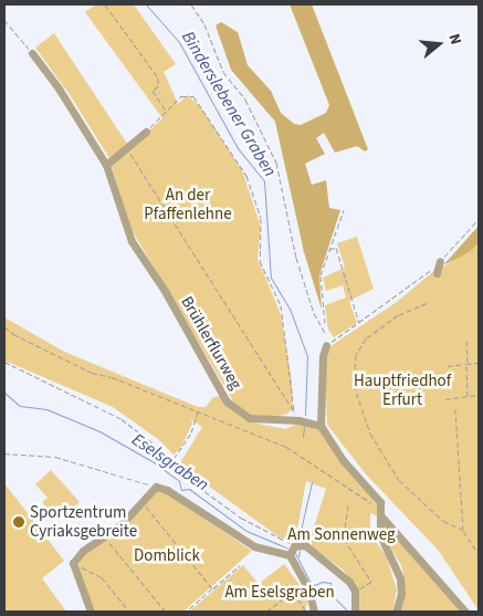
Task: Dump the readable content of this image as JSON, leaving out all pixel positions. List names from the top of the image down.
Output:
{
  "streets": {
    "street": ["Brühlerflurweg"]
  },
  "water": ["Binderslebener Graben", "Eselsgraben"],
  "parks": [
    "An der Pfaffenlehne",
    "Hauptfriedhof Erfurt",
    "Am Sonnenweg",
    "Domblick",
    "Am Eselsgraben"
  ],
  "places": ["Sportzentrum Cyriaksgebreite"],
  "north": "right"
}
